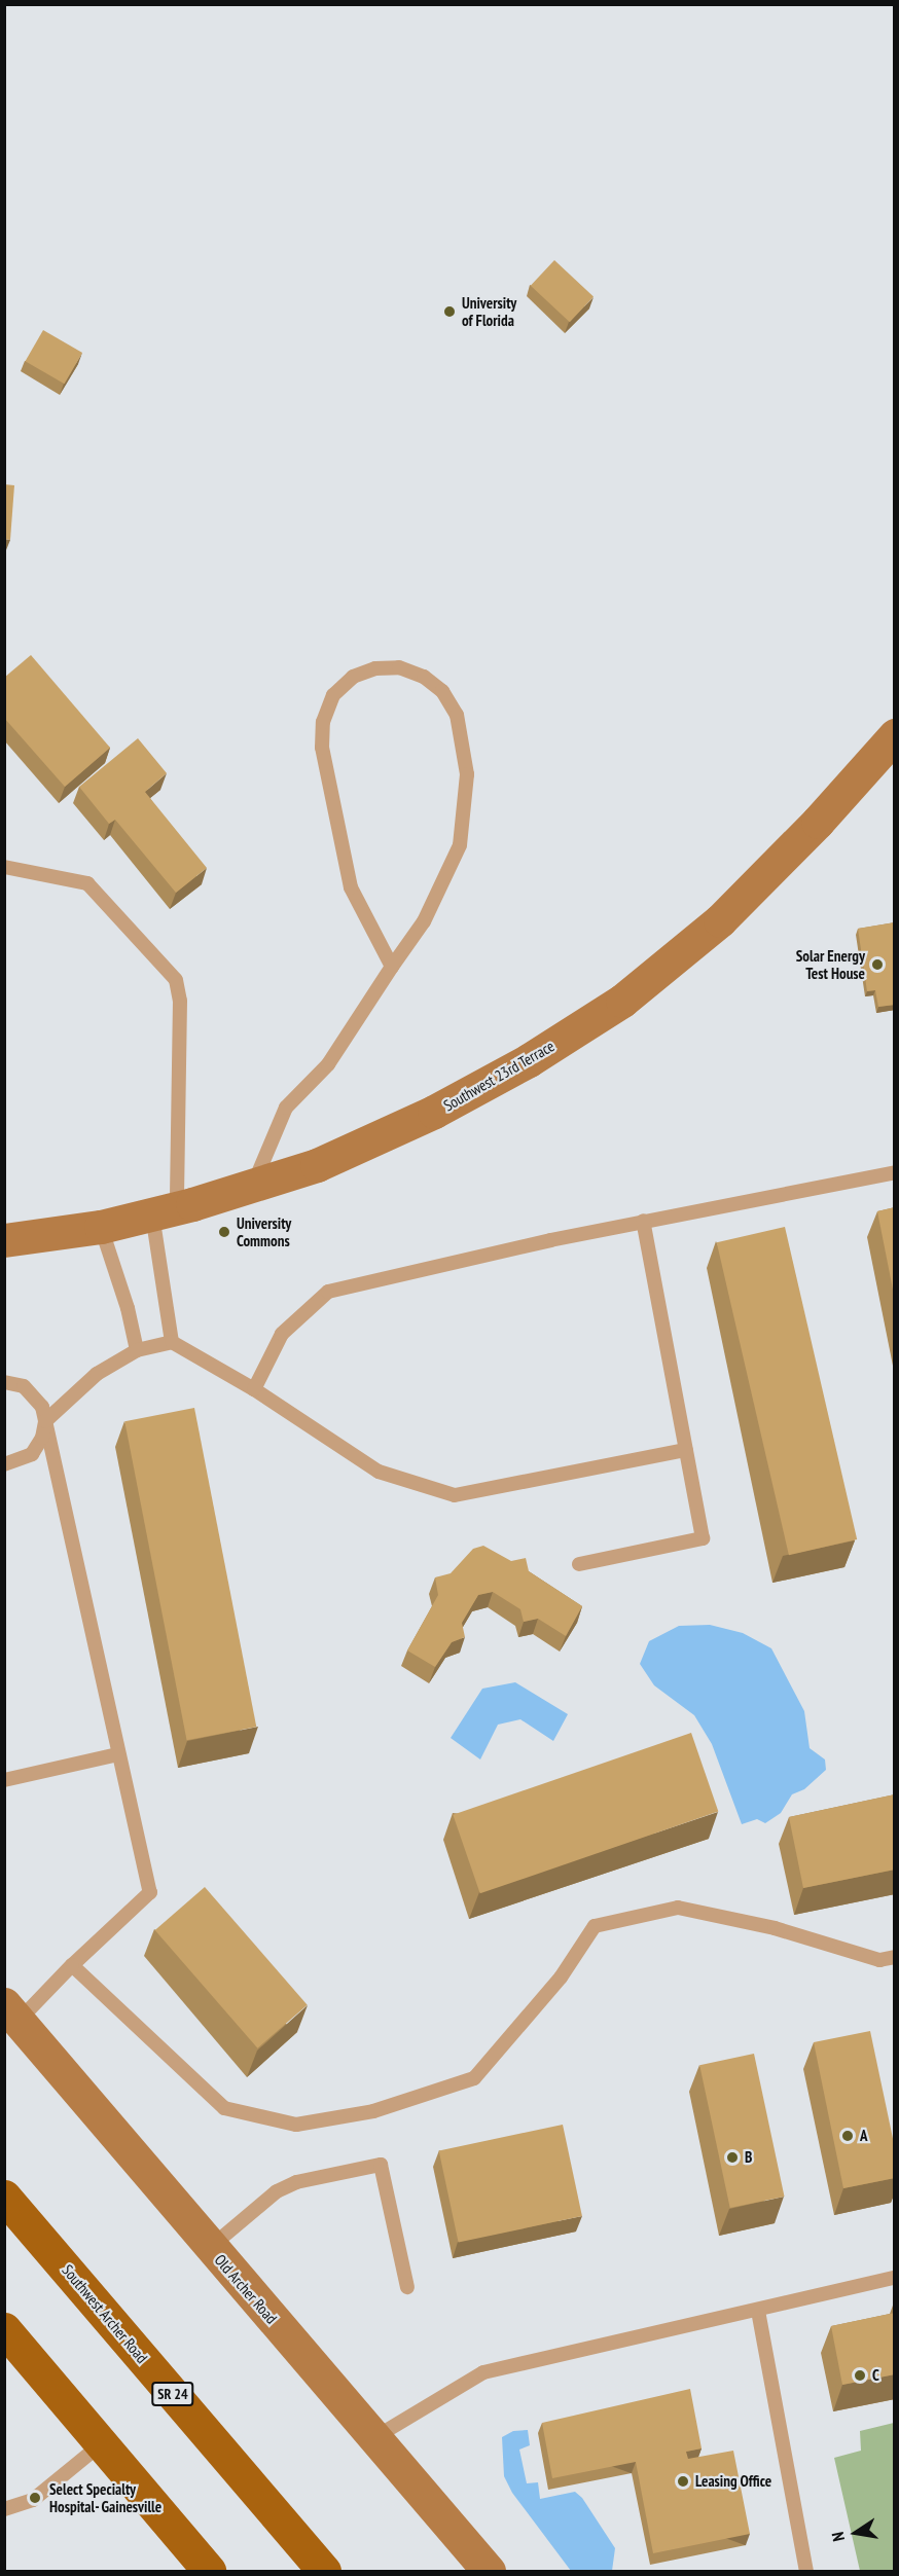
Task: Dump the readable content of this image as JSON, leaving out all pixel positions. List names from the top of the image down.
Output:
{
  "streets": {
    "main road": ["Southwest Archer Road", "SR 24"],
    "street": ["Southwest 23rd Terrace", "Old Archer Road"]
  },
  "places": [
    "University of Florida",
    "Solar Energy Test House",
    "University Commons",
    "A",
    "B",
    "C",
    "Leasing Office",
    "Select Specialty Hospital- Gainesville"
  ],
  "north": "left"
}
